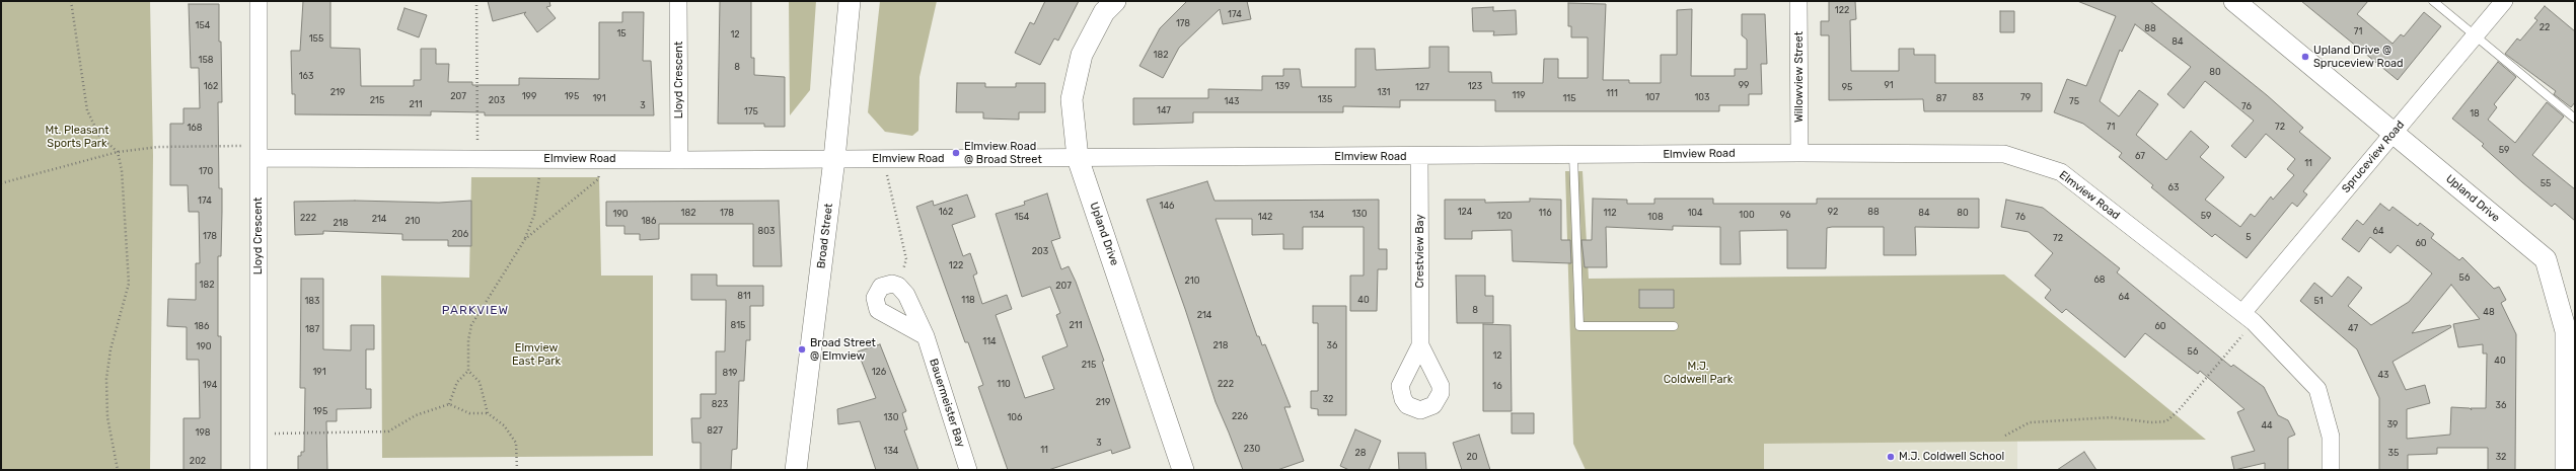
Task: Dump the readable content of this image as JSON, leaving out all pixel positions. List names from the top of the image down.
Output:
{
  "streets": {
    "street": [
      "Willowview Street",
      "Lloyd Crescent",
      "Elmview Road",
      "Spruceview Road",
      "Upland Drive",
      "Broad Street",
      "Crestview Bay",
      "Bauermeister Bay"
    ]
  },
  "crossings": [
    ["Willowview Street", "Elmview Road"],
    ["Lloyd Crescent", "Elmview Road"],
    ["Elmview Road", "Spruceview Road"],
    ["Elmview Road", "Upland Drive"],
    ["Elmview Road", "Broad Street"],
    ["Elmview Road", "Crestview Bay"],
    ["Spruceview Road", "Upland Drive"]
  ],
  "districts": ["PARKVIEW"],
  "parks": ["Mt. Pleasant Sports Park", "Elmview East Park", "M.J. Coldwell Park"],
  "places": [
    "Upland Drive @ Spruceview Road",
    "Elmview Road @ Broad Street",
    "Broad Street @ Elmview",
    "M.J. Coldwell School"
  ],
  "house_numbers": [
    "122",
    "174",
    "178",
    "154",
    "22",
    "88",
    "71",
    "15",
    "12",
    "155",
    "84",
    "182",
    "158",
    "8",
    "80",
    "163",
    "99",
    "91",
    "162",
    "139",
    "123",
    "127",
    "95",
    "219",
    "131",
    "111",
    "119",
    "207",
    "199",
    "195",
    "107",
    "103",
    "83",
    "79",
    "191",
    "115",
    "87",
    "135",
    "215",
    "203",
    "143",
    "75",
    "211",
    "3",
    "76",
    "147",
    "175",
    "18",
    "71",
    "72",
    "168",
    "59",
    "67",
    "11",
    "170",
    "55",
    "63",
    "174",
    "146",
    "162",
    "124",
    "92",
    "88",
    "182",
    "178",
    "116",
    "112",
    "104",
    "84",
    "80",
    "190",
    "130",
    "134",
    "100",
    "96",
    "120",
    "59",
    "154",
    "142",
    "108",
    "76",
    "222",
    "214",
    "210",
    "186",
    "218",
    "803",
    "64",
    "206",
    "178",
    "5",
    "72",
    "60",
    "203",
    "122",
    "56",
    "68",
    "210",
    "182",
    "207",
    "811",
    "64",
    "118",
    "40",
    "183",
    "51",
    "8",
    "48",
    "214",
    "815",
    "211",
    "186",
    "60",
    "47",
    "187",
    "114",
    "218",
    "36",
    "190",
    "56",
    "12",
    "40",
    "215",
    "191",
    "126",
    "819",
    "43",
    "110",
    "222",
    "194",
    "16",
    "32",
    "219",
    "823",
    "36",
    "195",
    "226",
    "130",
    "106",
    "39",
    "44",
    "827",
    "198",
    "3",
    "230",
    "11",
    "134",
    "28",
    "35",
    "20",
    "32",
    "202"
  ]
}
